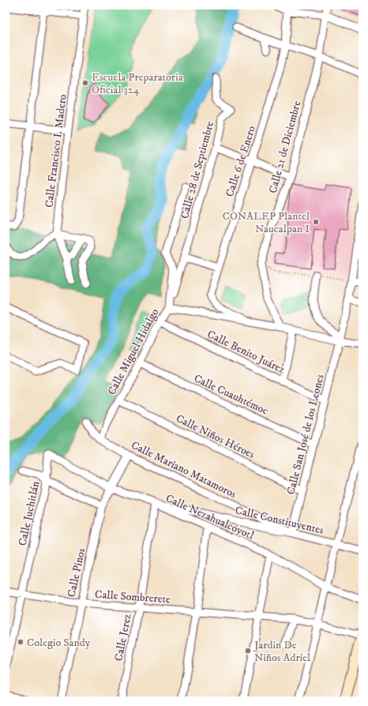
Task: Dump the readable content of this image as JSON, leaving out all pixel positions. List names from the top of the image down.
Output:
{
  "streets": {
    "street": [
      "Calle 21 de Diciembre",
      "Calle Francisco I. Madero",
      "Calle 6 de Enero",
      "Calle 28 de Septiembre",
      "Calle Miguel Hidalgo",
      "Calle Benito Juárez",
      "Calle Cuauhtémoc",
      "Calle San José de los Leones",
      "Calle Niños Héroes",
      "Calle Mariano Matamoros",
      "Calle Juchitlán",
      "Calle Nezahualcóyotl",
      "Calle Constituyentes",
      "Calle Pinos",
      "Calle Sombrerete",
      "Calle Jerez"
    ]
  },
  "crossings": [
    ["Calle 28 de Septiembre", "Calle Miguel Hidalgo"],
    ["Calle Miguel Hidalgo", "Calle Benito Juárez"],
    ["Calle Miguel Hidalgo", "Calle Cuauhtémoc"],
    ["Calle Miguel Hidalgo", "Calle Niños Héroes"],
    ["Calle Miguel Hidalgo", "Calle Mariano Matamoros"],
    ["Calle Benito Juárez", "Calle San José de los Leones"],
    ["Calle Cuauhtémoc", "Calle San José de los Leones"],
    ["Calle San José de los Leones", "Calle Niños Héroes"],
    ["Calle San José de los Leones", "Calle Mariano Matamoros"],
    ["Calle San José de los Leones", "Calle Constituyentes"],
    ["Calle Mariano Matamoros", "Calle Constituyentes"],
    ["Calle Mariano Matamoros", "Calle Pinos"],
    ["Calle Juchitlán", "Calle Nezahualcóyotl"],
    ["Calle Juchitlán", "Calle Sombrerete"],
    ["Calle Nezahualcóyotl", "Calle Constituyentes"],
    ["Calle Nezahualcóyotl", "Calle Pinos"],
    ["Calle Nezahualcóyotl", "Calle Jerez"],
    ["Calle Constituyentes", "Calle Jerez"],
    ["Calle Pinos", "Calle Sombrerete"],
    ["Calle Sombrerete", "Calle Jerez"]
  ],
  "places": [
    "Escuela Preparatoria Oficial 324",
    "CONALEP Plantel Naucalpan I",
    "Colegio Sandy",
    "Jardin De Niños Adriel"
  ]
}
